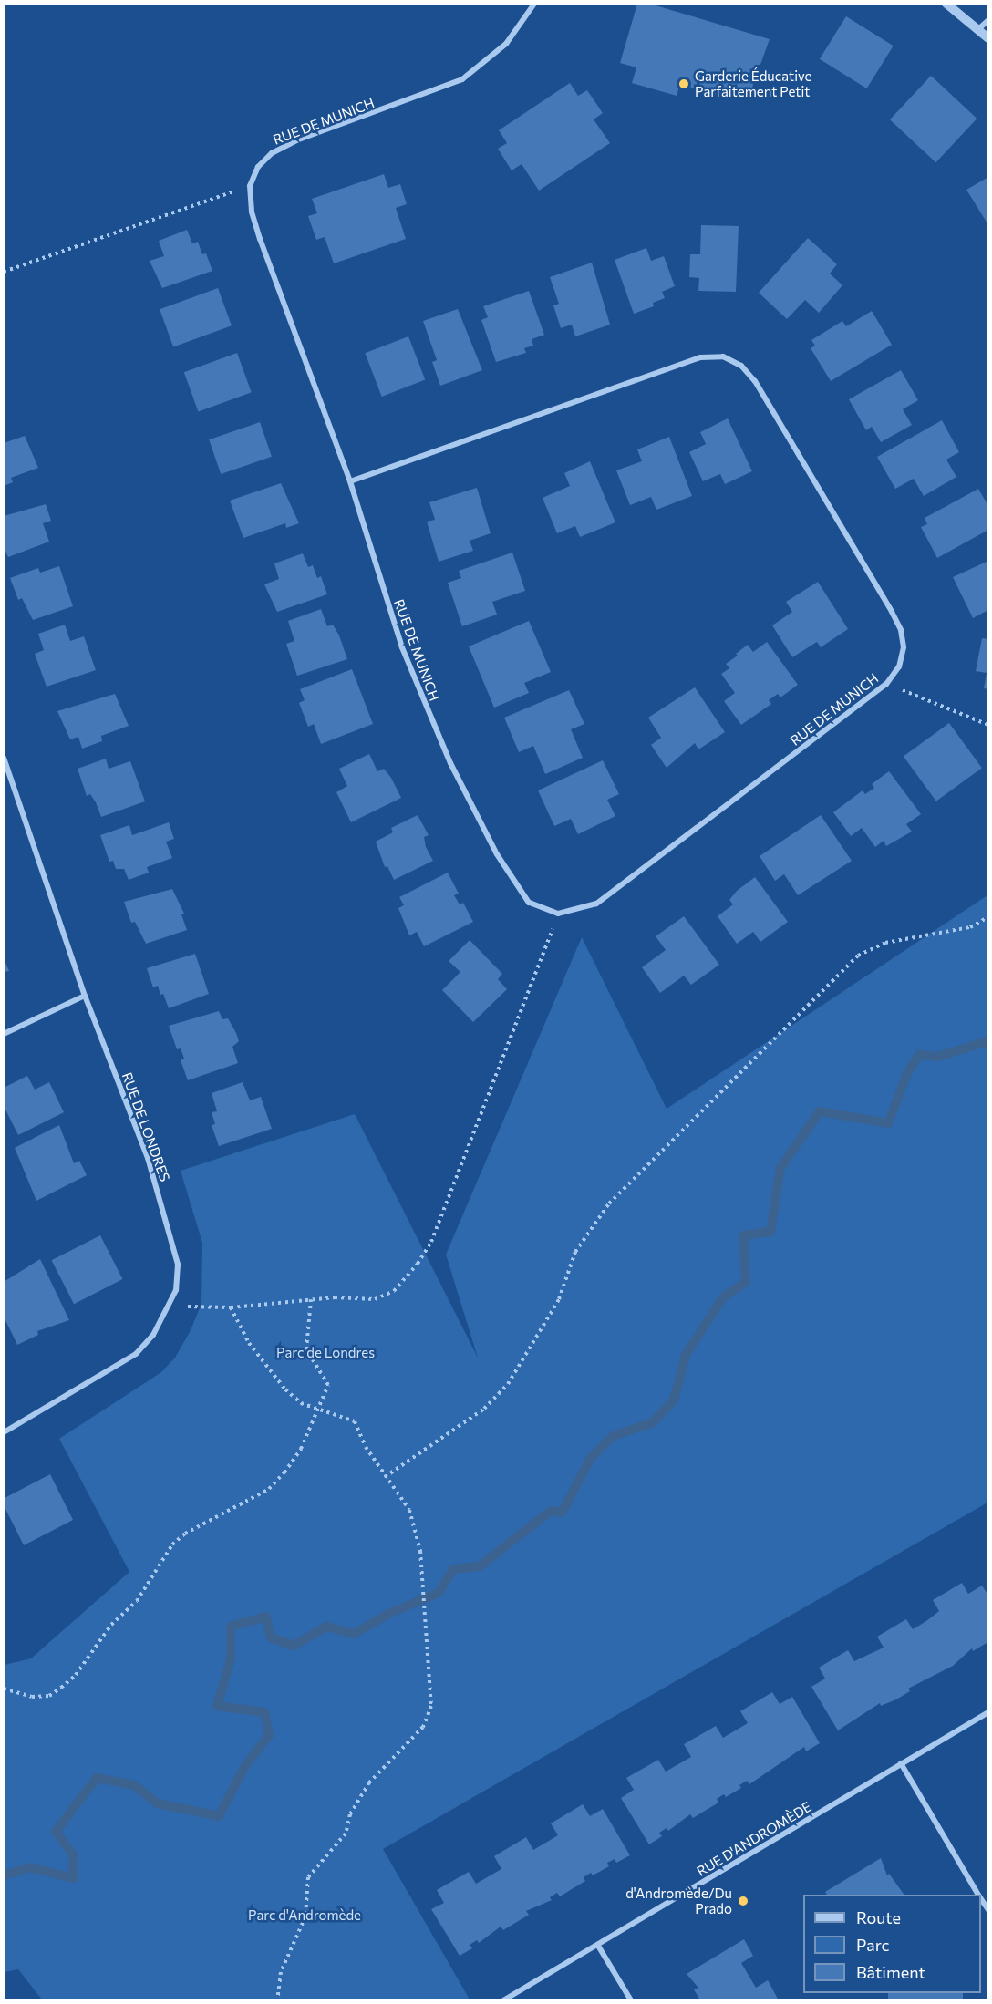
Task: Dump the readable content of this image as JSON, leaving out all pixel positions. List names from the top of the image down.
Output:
{
  "streets": {
    "street": ["RUE DE MUNICH", "RUE DE LONDRES", "RUE D'ANDROMÈDE"]
  },
  "parks": ["Parc de Londres", "Parc d'Andromède"],
  "places": ["Garderie Éducative Parfaitement Petit", "d'Andromède/Du Prado"],
  "legend": ["Route", "Parc", "Bâtiment"]
}
